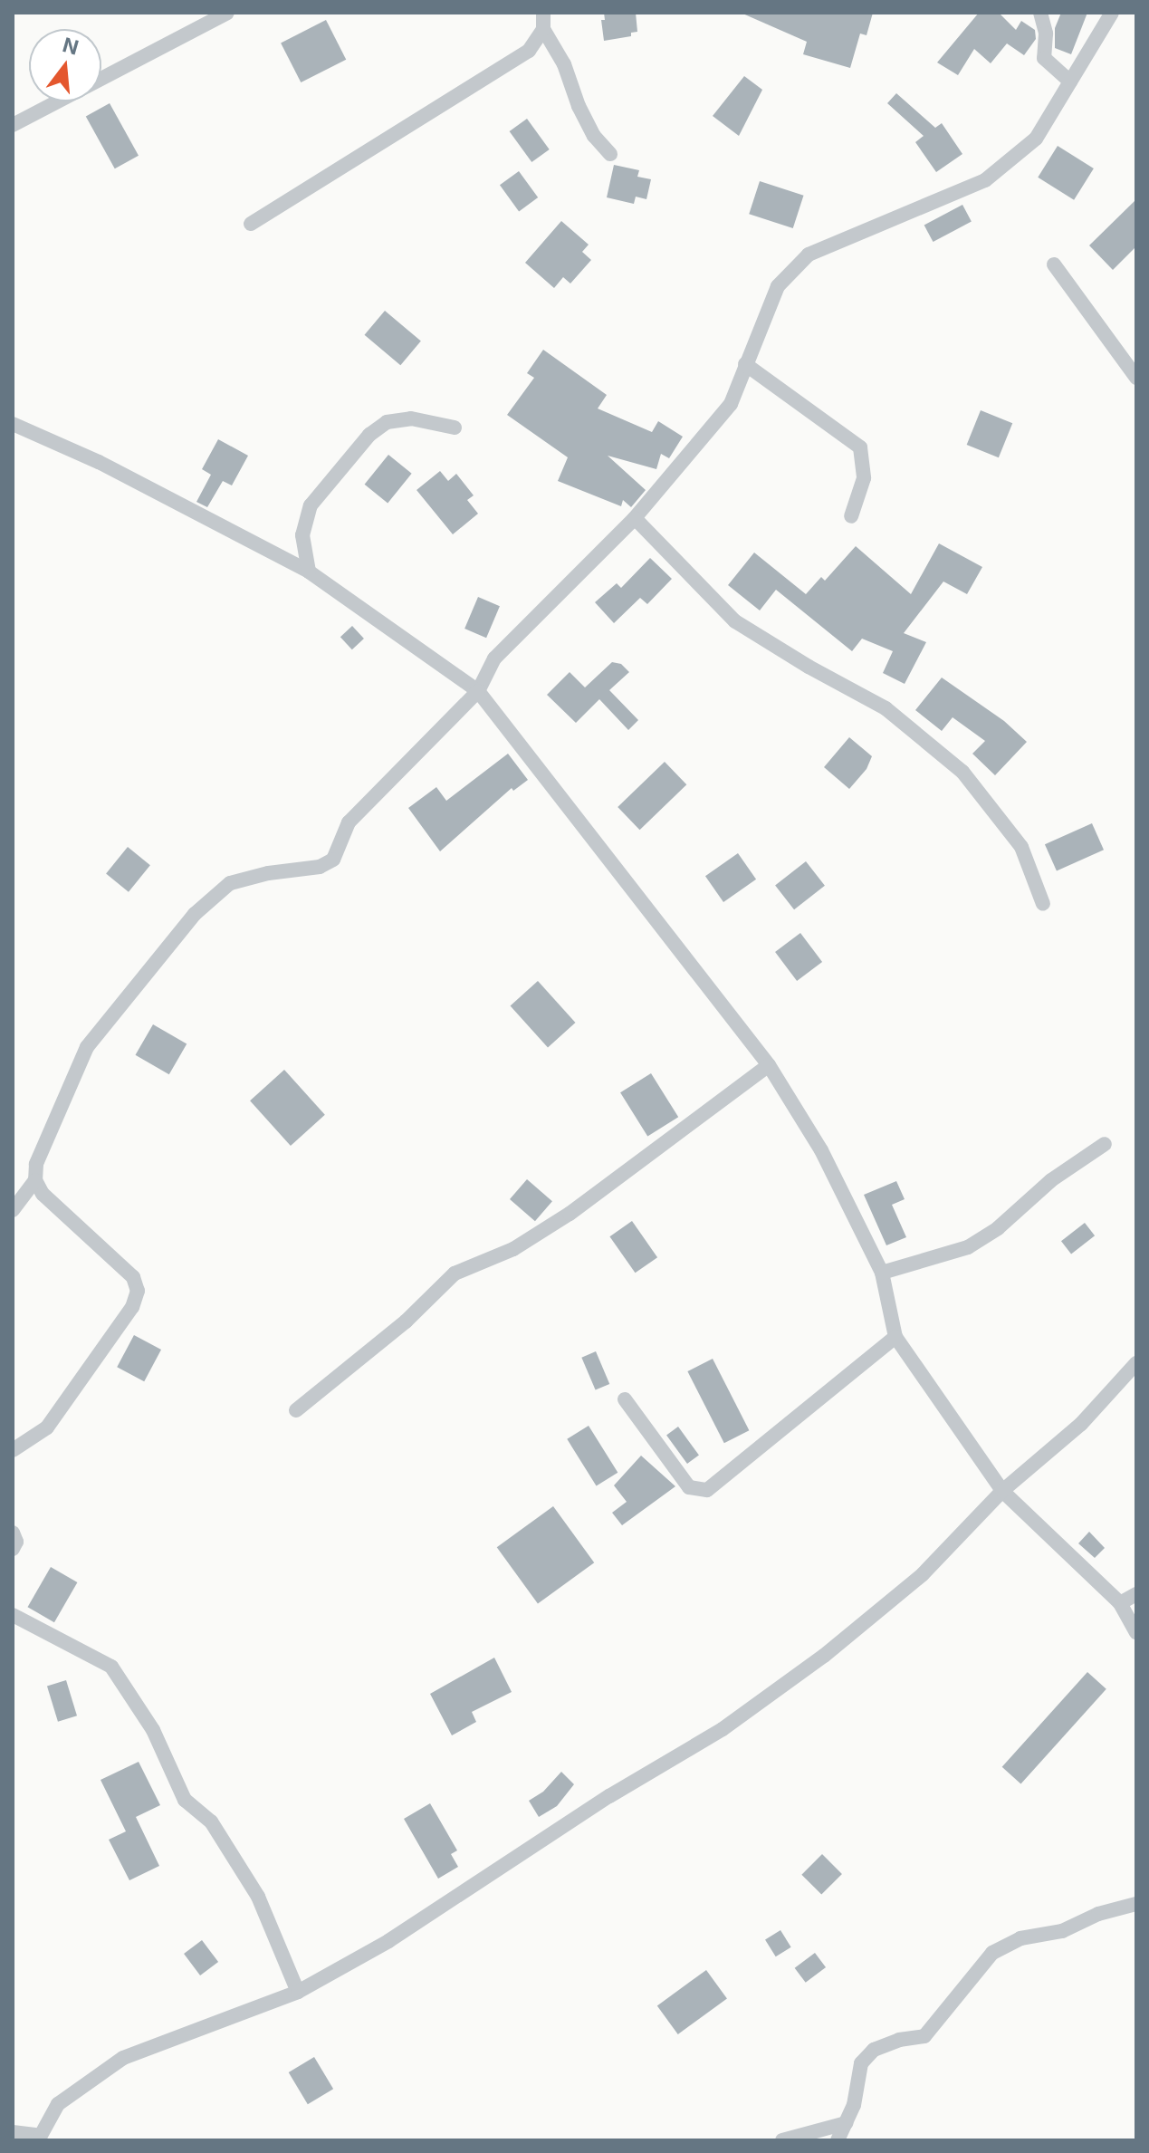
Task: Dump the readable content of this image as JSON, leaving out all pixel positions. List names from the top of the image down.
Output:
{
  "north": "top"
}
